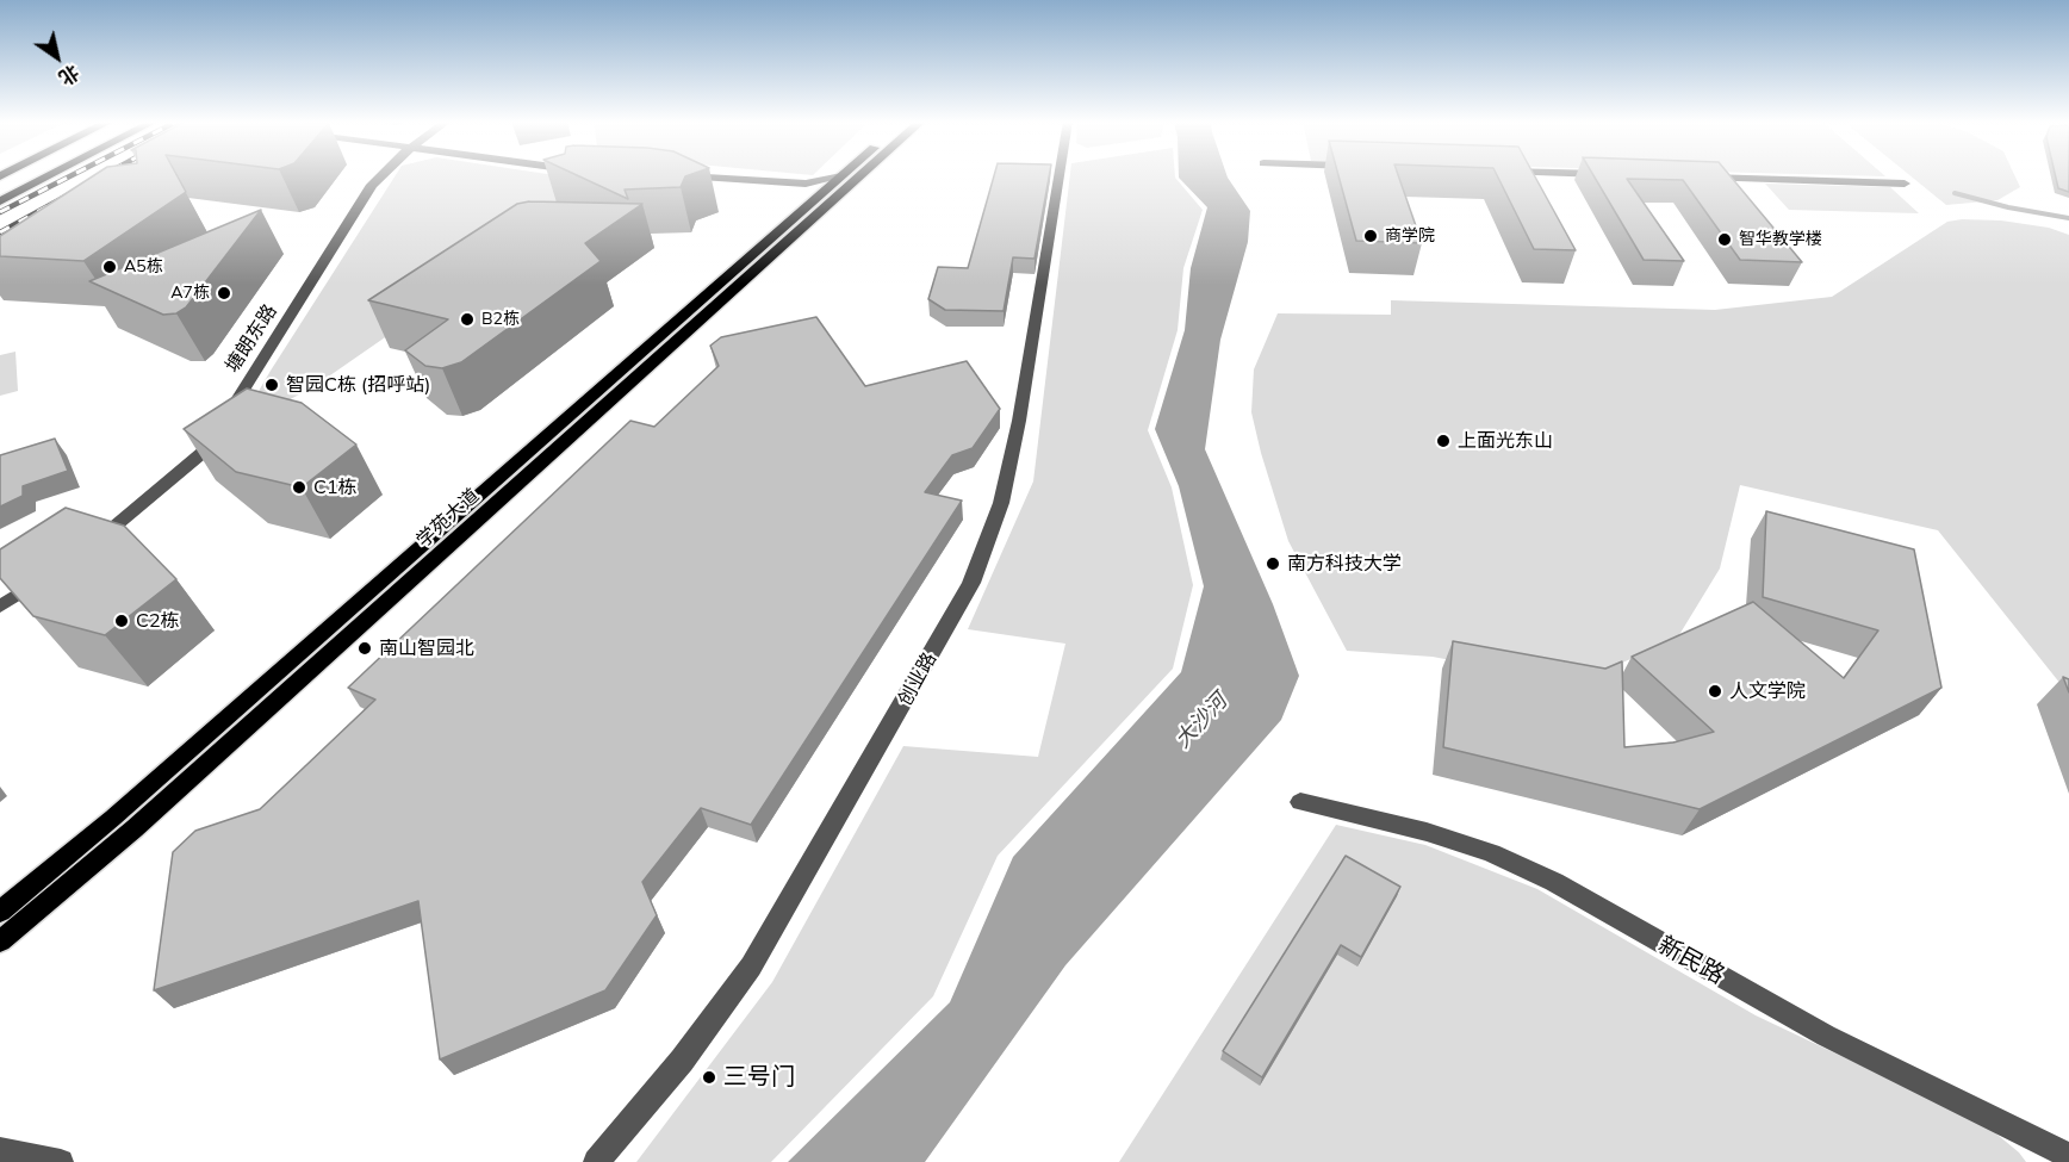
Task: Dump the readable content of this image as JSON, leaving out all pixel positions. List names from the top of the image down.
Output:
{
  "streets": {
    "main road": ["学苑大道"],
    "street": ["塘朗东路", "创业路", "新民路"]
  },
  "water": ["大沙河"],
  "places": [
    "商学院",
    "智华教学楼",
    "A5栋",
    "A7栋",
    "B2栋",
    "智园C栋 (招呼站)",
    "上面光东山",
    "C1栋",
    "南方科技大学",
    "C2栋",
    "南山智园北",
    "人文学院",
    "三号门"
  ],
  "north": "bottom right"
}
